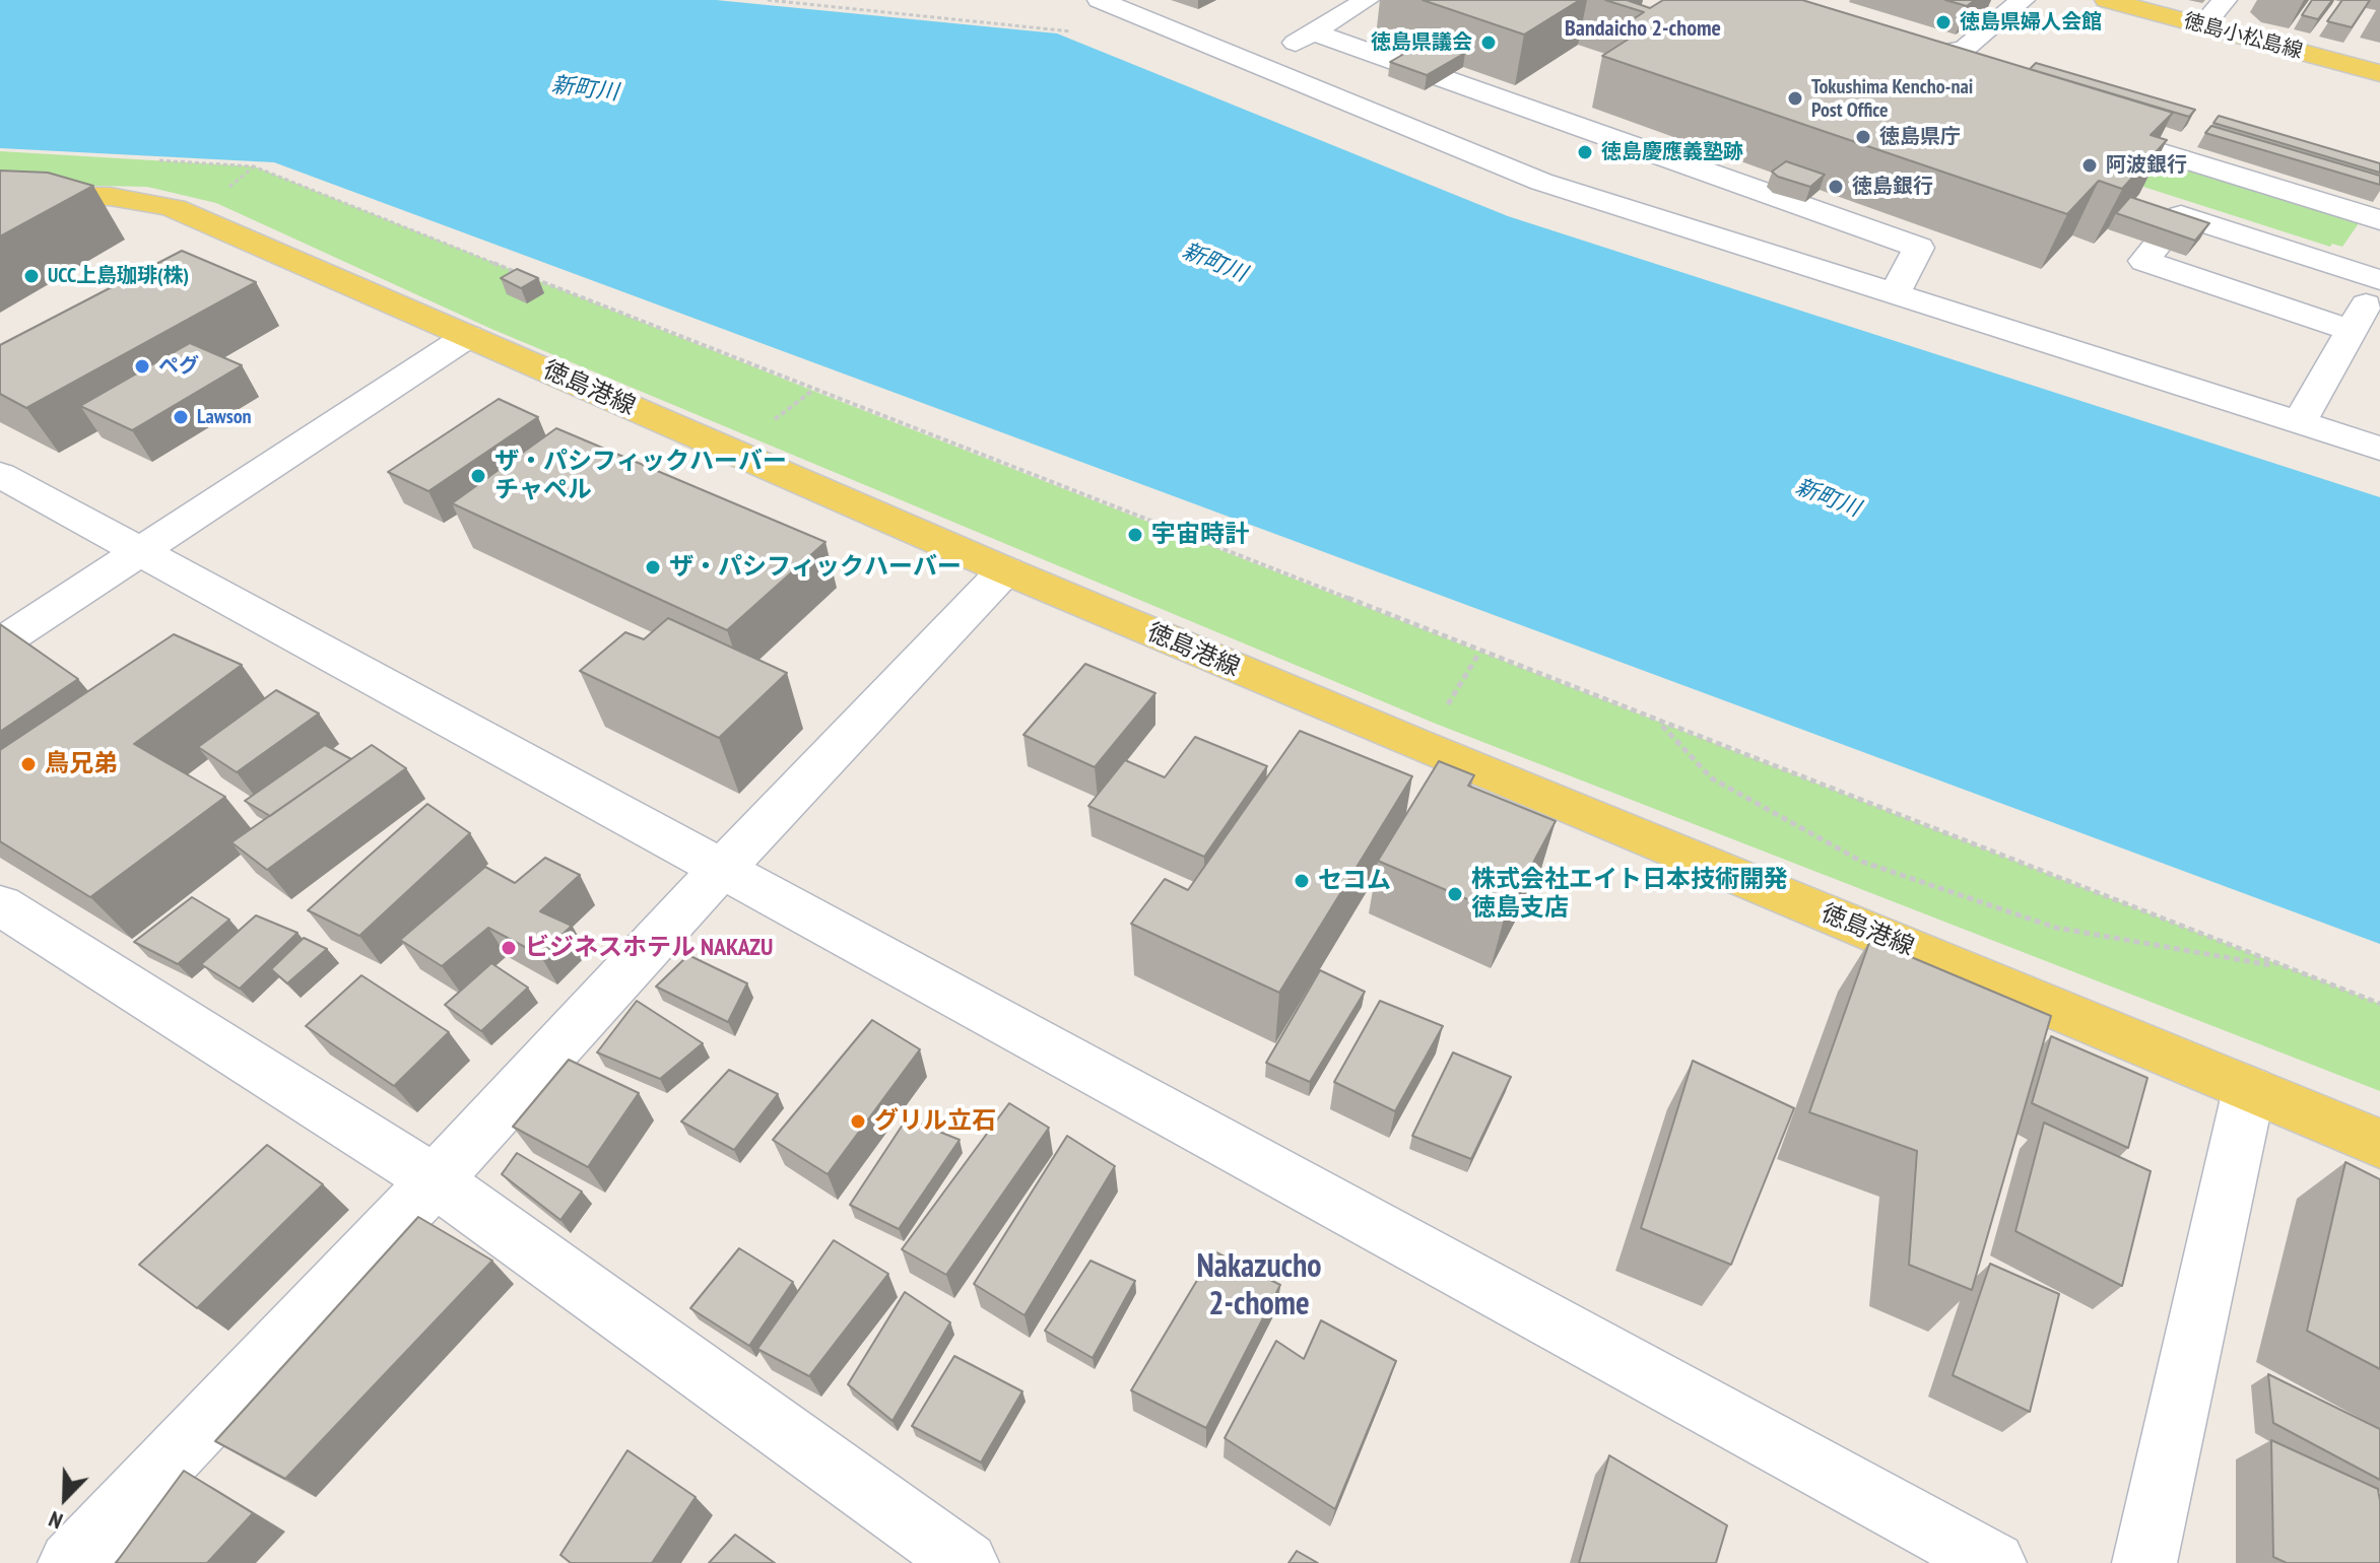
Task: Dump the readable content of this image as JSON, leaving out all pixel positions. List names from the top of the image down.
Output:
{
  "streets": {
    "main road": ["徳島小松島線", "徳島港線"]
  },
  "districts": ["Bandaicho 2-chome", "Nakazucho 2-chome"],
  "water": ["新町川"],
  "places": [
    "徳島県婦人会館",
    "徳島県議会",
    "Tokushima Kencho-nai Post Office",
    "徳島県庁",
    "徳島慶應義塾跡",
    "阿波銀行",
    "徳島銀行",
    "UCC上島珈琲(株)",
    "ペグ",
    "Lawson",
    "ザ・パシフィックハーバー チャペル",
    "宇宙時計",
    "ザ・パシフィックハーバー",
    "鳥兄弟",
    "セコム",
    "株式会社エイト日本技術開発 徳島支店",
    "ビジネスホテル NAKAZU",
    "グリル立石"
  ],
  "north": "bottom left"
}
